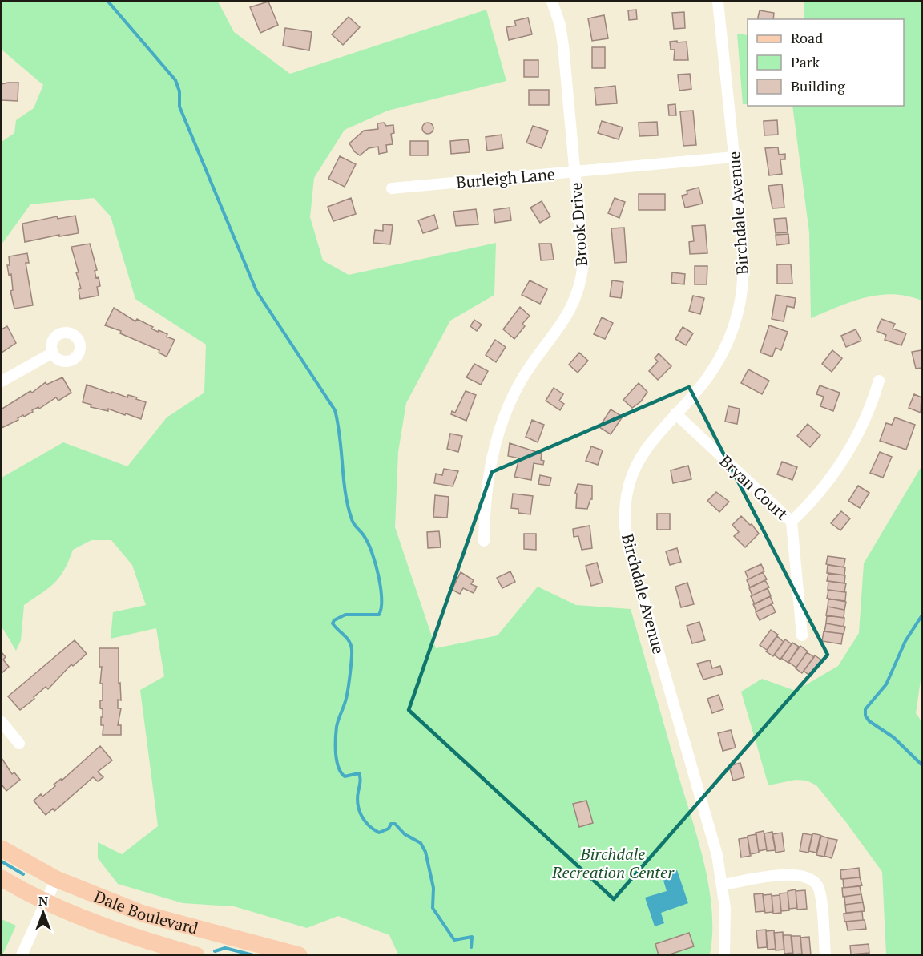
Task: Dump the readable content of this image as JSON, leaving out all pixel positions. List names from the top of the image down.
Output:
{
  "streets": {
    "main road": ["Dale Boulevard"],
    "street": [
      "Burleigh Lane",
      "Birchdale Avenue",
      "Brook Drive",
      "Bryan Court"
    ]
  },
  "crossings": [
    ["Burleigh Lane", "Birchdale Avenue"],
    ["Burleigh Lane", "Brook Drive"],
    ["Birchdale Avenue", "Bryan Court"]
  ],
  "parks": ["Birchdale Recreation Center"],
  "legend": ["Road", "Park", "Building"],
  "north": "top"
}
